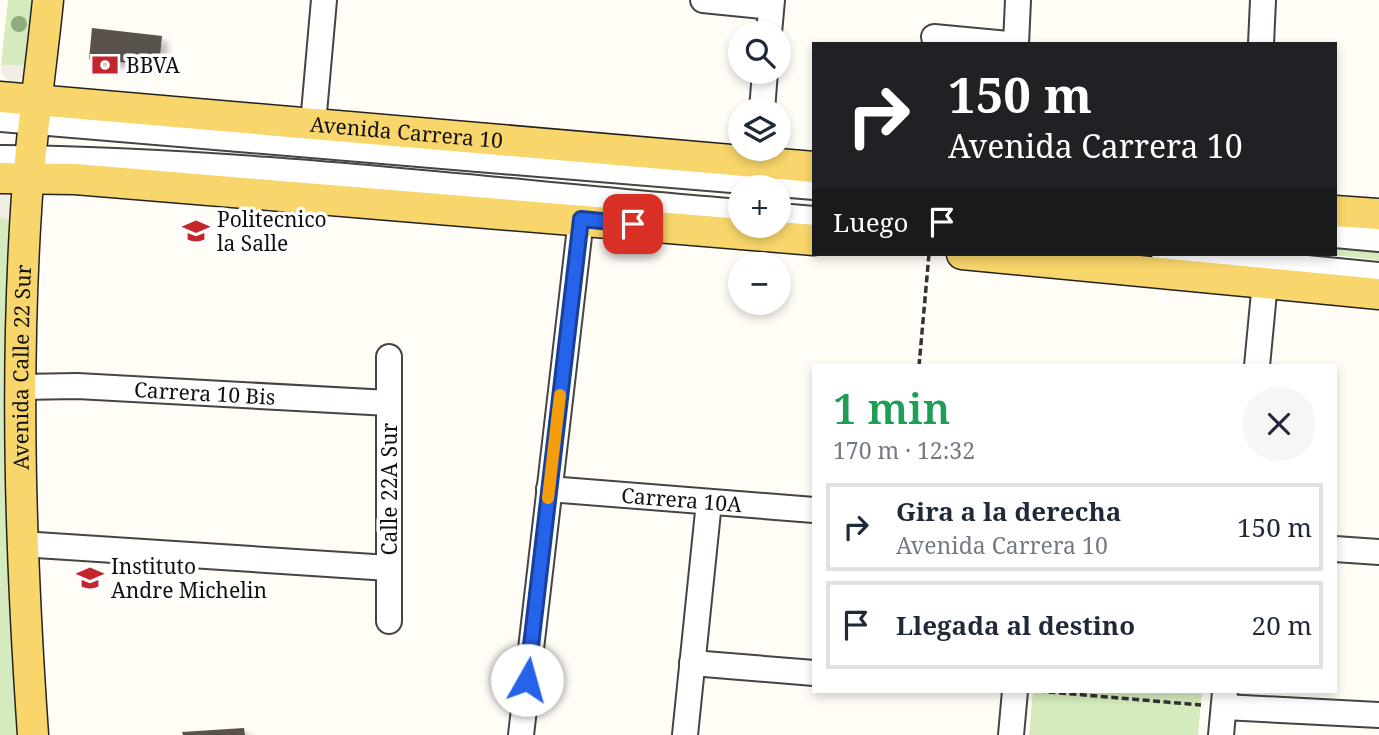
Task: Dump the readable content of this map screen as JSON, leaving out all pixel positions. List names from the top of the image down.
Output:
{
  "streets": {
    "main road": ["Avenida Carrera 10", "Avenida Calle 22 Sur"],
    "street": ["Carrera 10 Bis", "Calle 22A Sur", "Carrera 10A"]
  },
  "crossings": [
    ["Avenida Carrera 10", "Avenida Calle 22 Sur"],
    ["Avenida Calle 22 Sur", "Carrera 10 Bis"],
    ["Carrera 10 Bis", "Calle 22A Sur"]
  ],
  "places": {
    "bank": ["BBVA"],
    "school or university": ["Politecnico la Salle", "Instituto Andre Michelin"]
  },
  "page": {
    "map_buttons": ["+", "−"],
    "turn": ["150 m", "Avenida Carrera 10"],
    "then": "Luego",
    "heading": ["1 min", "170 m · 12:32"],
    "list": [
      {
        "name": "Gira a la derecha",
        "note": "Avenida Carrera 10",
        "value": "150 m"
      },
      {
        "name": "Llegada al destino",
        "value": "20 m"
      }
    ]
  }
}
